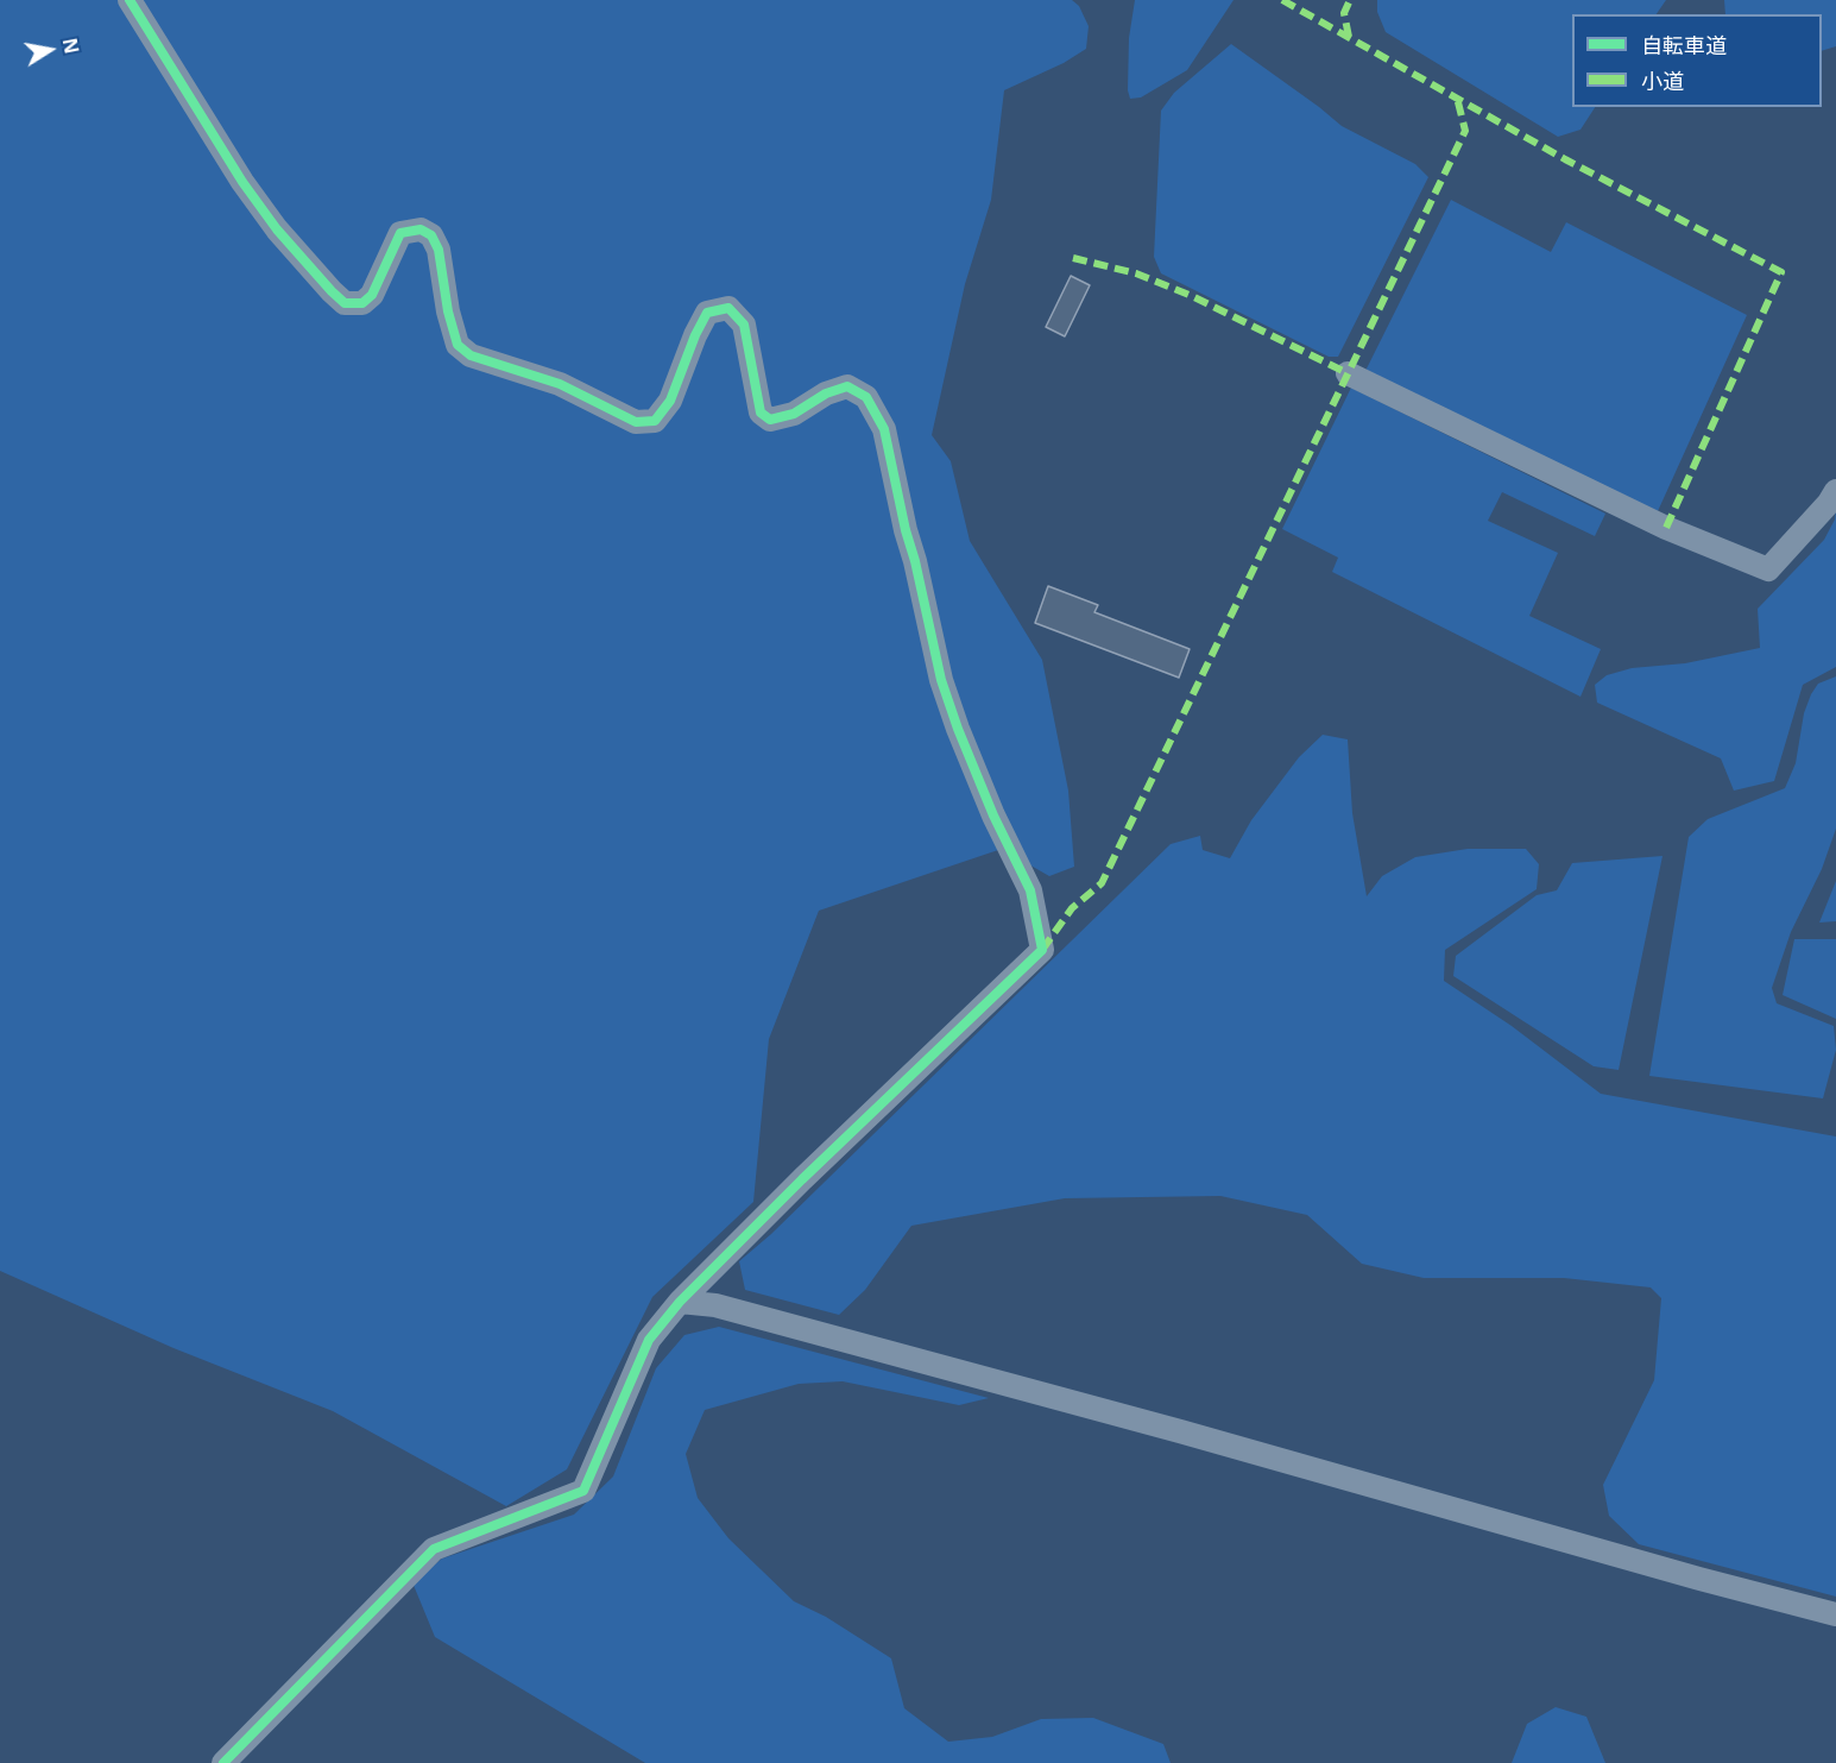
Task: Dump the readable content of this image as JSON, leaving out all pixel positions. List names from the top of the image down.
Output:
{
  "legend": ["自転車道", "小道"],
  "north": "right"
}
